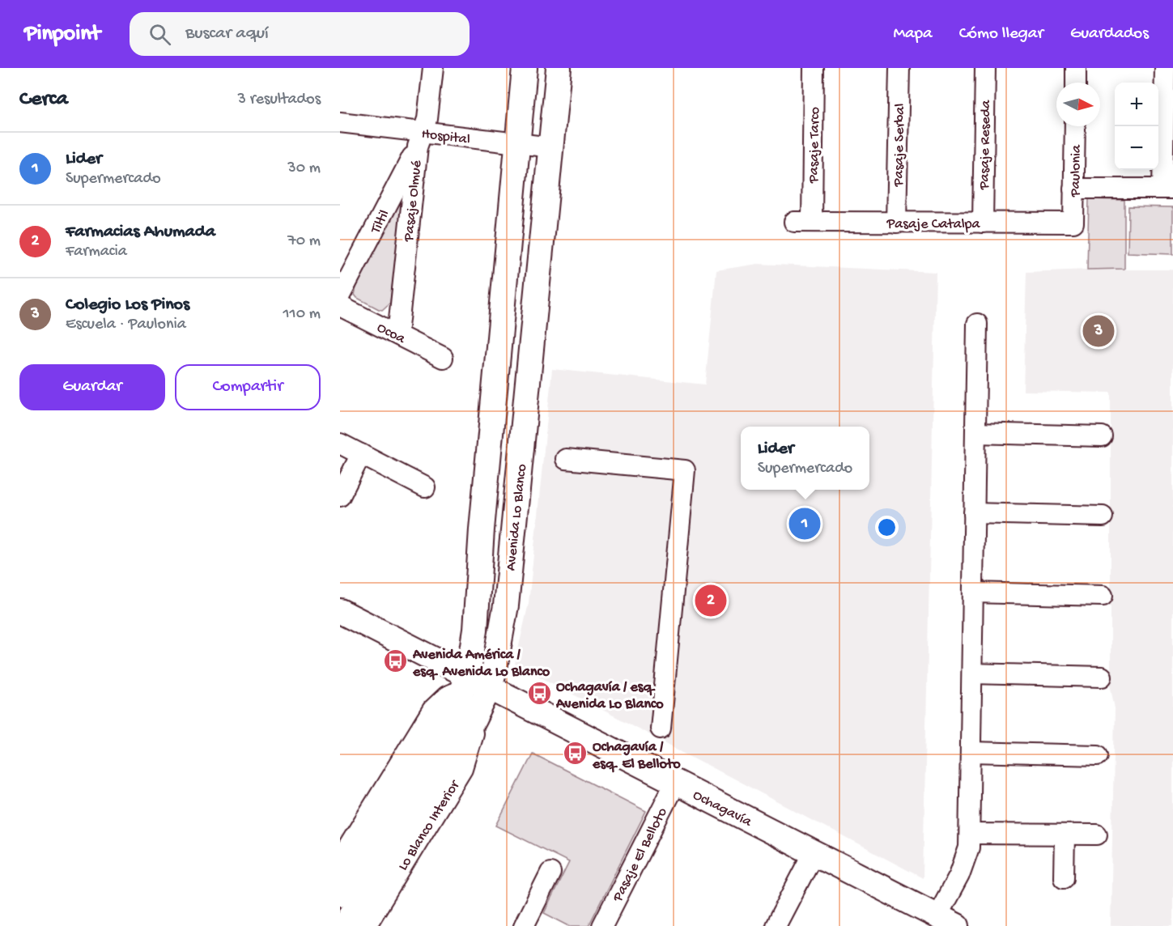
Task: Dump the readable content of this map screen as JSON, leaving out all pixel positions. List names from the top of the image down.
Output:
{
  "streets": {
    "main road": ["Avenida Lo Blanco", "Ochagavía"],
    "street": [
      "Hospital",
      "Pasaje Tarco",
      "Pasaje Serbal",
      "Pasaje Reseda",
      "Paulonia",
      "Pasaje Olmué",
      "Tiltil",
      "Pasaje Catalpa",
      "Ocoa",
      "Lo Blanco Interior",
      "Pasaje El Belloto"
    ]
  },
  "crossings": [
    ["Hospital", "Pasaje Olmué"],
    ["Hospital", "Tiltil"],
    ["Hospital", "Avenida Lo Blanco"],
    ["Pasaje Tarco", "Pasaje Catalpa"],
    ["Pasaje Serbal", "Pasaje Catalpa"],
    ["Pasaje Reseda", "Pasaje Catalpa"],
    ["Paulonia", "Pasaje Catalpa"],
    ["Pasaje Olmué", "Tiltil"],
    ["Pasaje Olmué", "Ocoa"],
    ["Avenida Lo Blanco", "Ochagavía"],
    ["Avenida Lo Blanco", "Lo Blanco Interior"],
    ["Ochagavía", "Pasaje El Belloto"]
  ],
  "places": {
    "bus stop": ["Avenida América / esq. Avenida Lo Blanco", "Ochagavía / esq. Avenida Lo Blanco", "Ochagavía / esq. El Belloto"]
  },
  "north": "right",
  "page": {
    "header": "Pinpoint",
    "search": "Buscar aquí",
    "nav": ["Mapa", "Cómo llegar", "Guardados"],
    "heading": ["Cerca", "3 resultados"],
    "map_buttons": ["+", "−"],
    "list": [
      {
        "mark": "1",
        "name": "Lider",
        "note": "Supermercado",
        "value": "30 m"
      },
      {
        "mark": "2",
        "name": "Farmacias Ahumada",
        "note": "Farmacia",
        "value": "70 m"
      },
      {
        "mark": "3",
        "name": "Colegio Los Pinos",
        "note": "Escuela · Paulonia",
        "value": "110 m"
      }
    ],
    "pins": ["3", "1", "2"],
    "buttons": ["Guardar", "Compartir"],
    "popup": ["Lider", "Supermercado"]
  }
}
